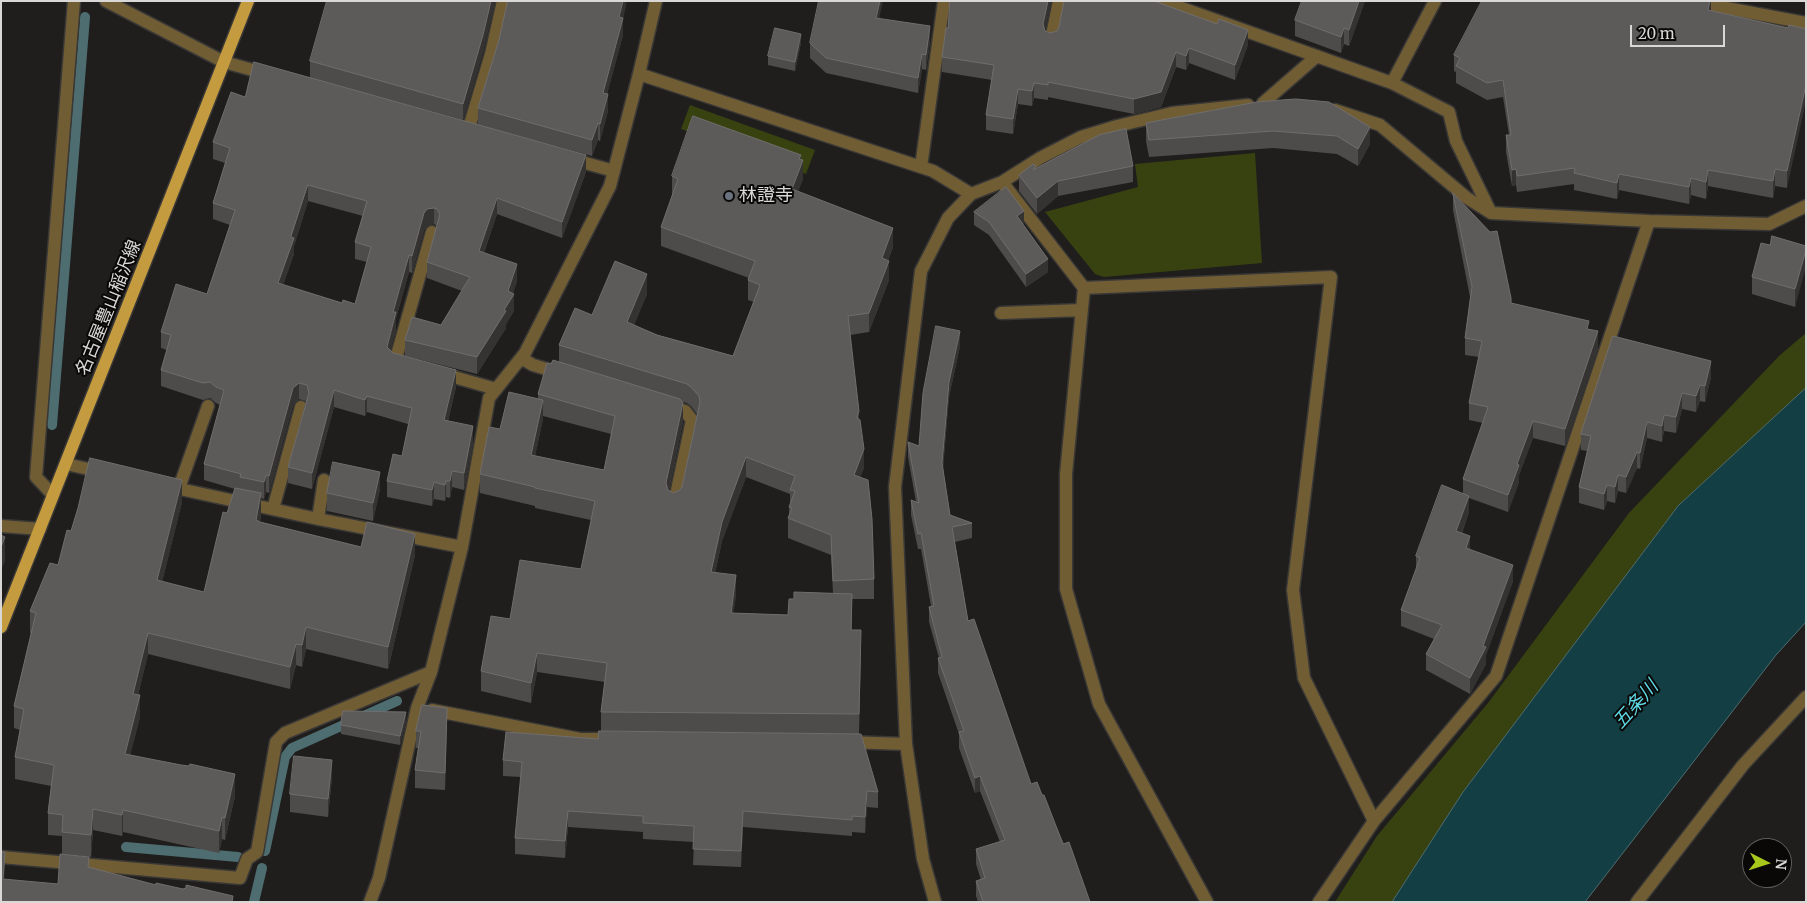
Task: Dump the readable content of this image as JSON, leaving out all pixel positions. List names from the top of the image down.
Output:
{
  "streets": {
    "main road": ["名古屋豊山稲沢線"]
  },
  "water": ["五条川"],
  "places": ["林證寺"],
  "scale_bar": "20 m",
  "north": "right"
}
